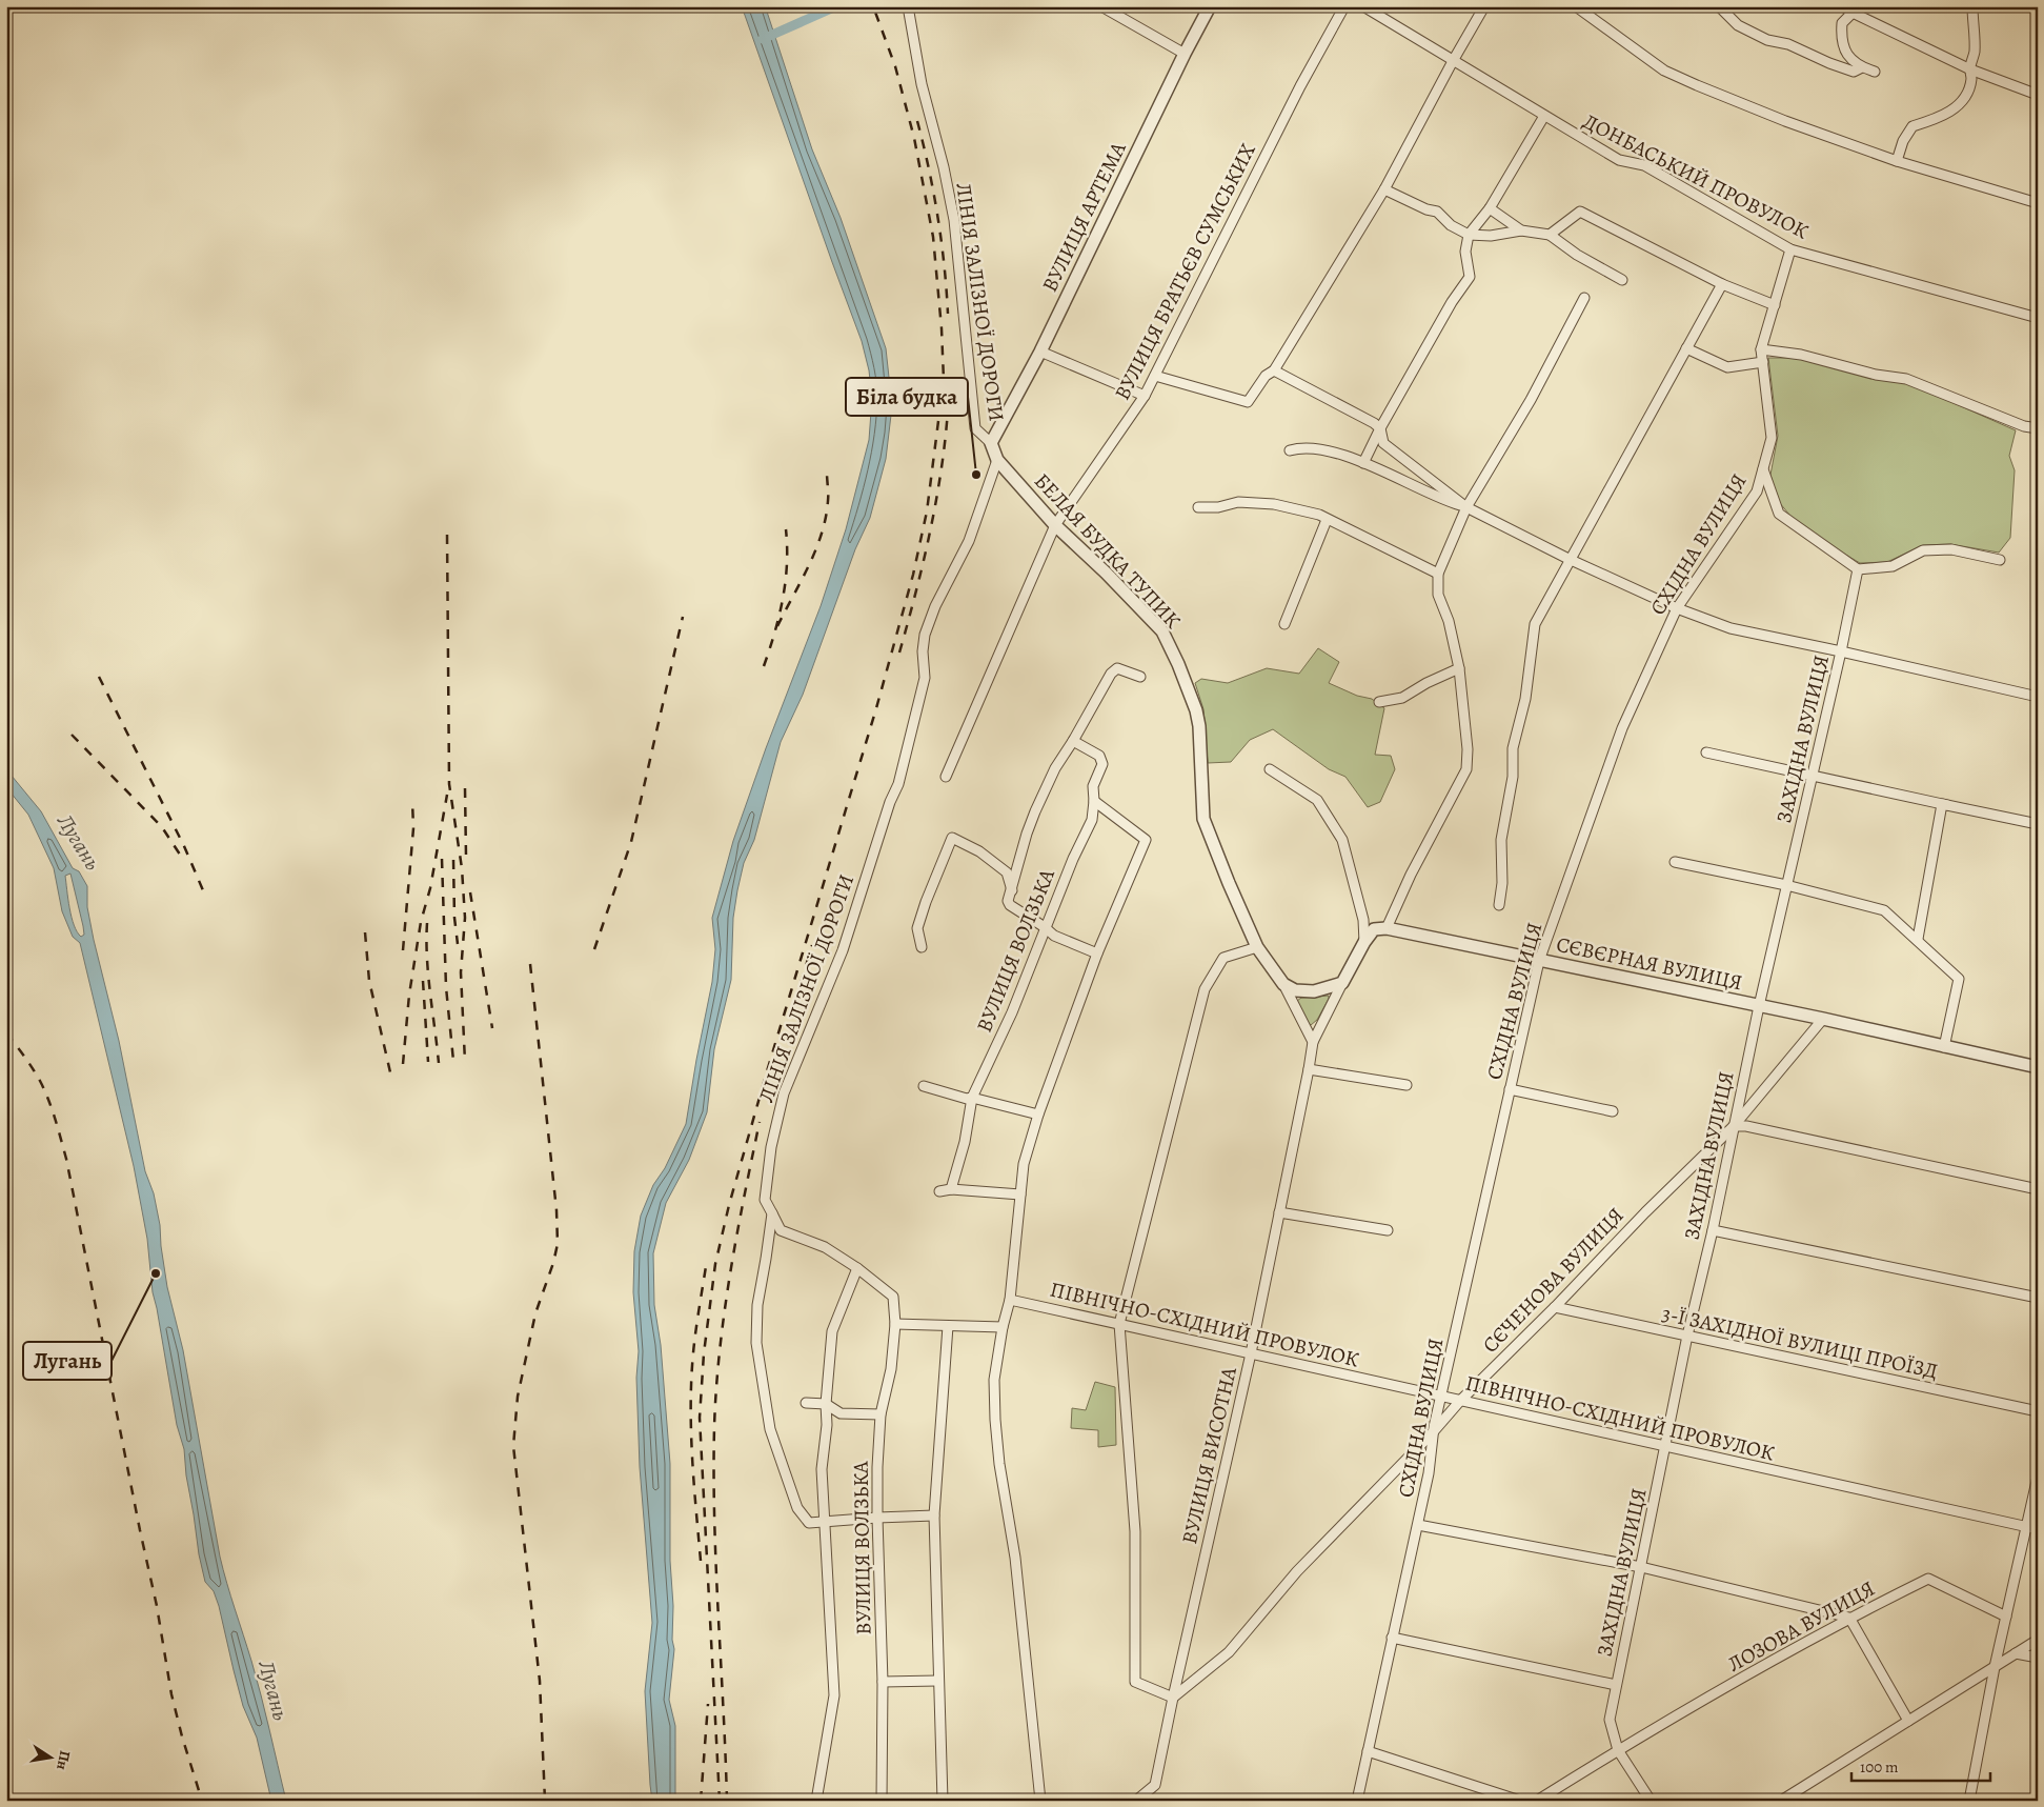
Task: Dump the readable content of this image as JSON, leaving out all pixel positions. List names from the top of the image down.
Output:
{
  "streets": {
    "street": [
      "ДОНБАСЬКИЙ ПРОВУЛОК",
      "ВУЛИЦЯ АРТЕМА",
      "ВУЛИЦЯ БРАТЬЄВ СУМСЬКИХ",
      "ЛІНІЯ ЗАЛІЗНОЇ ДОРОГИ",
      "СХІДНА ВУЛИЦЯ",
      "БЕЛАЯ БУДКА ТУПИК",
      "ЗАХІДНА ВУЛИЦЯ",
      "ВУЛИЦЯ ВОЛЗЬКА",
      "СЄВЄРНАЯ ВУЛИЦЯ",
      "СЄЧЕНОВА ВУЛИЦЯ",
      "ПІВНІЧНО-СХІДНИЙ ПРОВУЛОК",
      "3-Ї ЗАХІДНОЇ ВУЛИЦІ ПРОЇЗД",
      "ВУЛИЦЯ ВИСОТНА",
      "ЛОЗОВА ВУЛИЦЯ"
    ]
  },
  "crossings": [
    ["ДОНБАСЬКИЙ ПРОВУЛОК", "СХІДНА ВУЛИЦЯ"],
    ["ВУЛИЦЯ АРТЕМА", "ЛІНІЯ ЗАЛІЗНОЇ ДОРОГИ"],
    ["ВУЛИЦЯ АРТЕМА", "БЕЛАЯ БУДКА ТУПИК"],
    ["ВУЛИЦЯ БРАТЬЄВ СУМСЬКИХ", "БЕЛАЯ БУДКА ТУПИК"],
    ["ЛІНІЯ ЗАЛІЗНОЇ ДОРОГИ", "БЕЛАЯ БУДКА ТУПИК"],
    ["СХІДНА ВУЛИЦЯ", "СЄВЄРНАЯ ВУЛИЦЯ"],
    ["СХІДНА ВУЛИЦЯ", "СЄЧЕНОВА ВУЛИЦЯ"],
    ["СХІДНА ВУЛИЦЯ", "ПІВНІЧНО-СХІДНИЙ ПРОВУЛОК"],
    ["ЗАХІДНА ВУЛИЦЯ", "СЄВЄРНАЯ ВУЛИЦЯ"],
    ["ЗАХІДНА ВУЛИЦЯ", "СЄЧЕНОВА ВУЛИЦЯ"],
    ["ЗАХІДНА ВУЛИЦЯ", "ПІВНІЧНО-СХІДНИЙ ПРОВУЛОК"],
    ["ЗАХІДНА ВУЛИЦЯ", "3-Ї ЗАХІДНОЇ ВУЛИЦІ ПРОЇЗД"],
    ["ЗАХІДНА ВУЛИЦЯ", "ЛОЗОВА ВУЛИЦЯ"],
    ["СЄВЄРНАЯ ВУЛИЦЯ", "СЄЧЕНОВА ВУЛИЦЯ"],
    ["СЄЧЕНОВА ВУЛИЦЯ", "ПІВНІЧНО-СХІДНИЙ ПРОВУЛОК"],
    ["СЄЧЕНОВА ВУЛИЦЯ", "3-Ї ЗАХІДНОЇ ВУЛИЦІ ПРОЇЗД"],
    ["СЄЧЕНОВА ВУЛИЦЯ", "ВУЛИЦЯ ВИСОТНА"],
    ["ПІВНІЧНО-СХІДНИЙ ПРОВУЛОК", "ВУЛИЦЯ ВИСОТНА"]
  ],
  "water": ["Лугань"],
  "places": ["Біла будка", "Лугань"],
  "scale_bar": "100 m",
  "north": "right"
}
